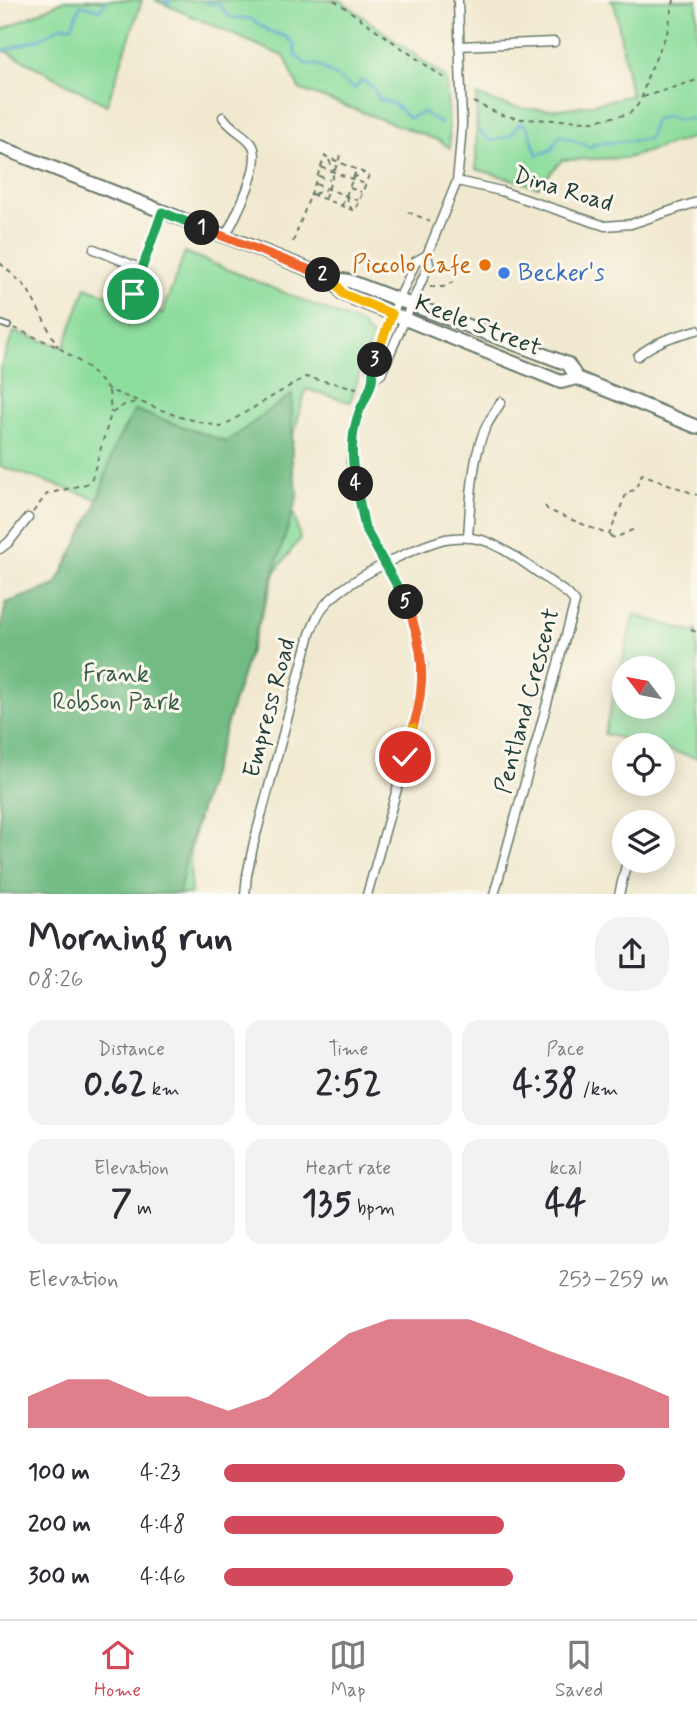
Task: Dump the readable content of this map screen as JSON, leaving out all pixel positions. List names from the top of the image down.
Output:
{
  "streets": {
    "main road": ["Keele Street"],
    "street": ["Dina Road", "Pentland Crescent", "Empress Road"]
  },
  "crossings": [
    ["Pentland Crescent", "Empress Road"]
  ],
  "parks": ["Frank Robson Park"],
  "places": ["Piccolo Cafe", "Becker's"],
  "north": "top left",
  "page": {
    "pins": [
      "1",
      "2",
      "3",
      "4",
      "5"
    ],
    "heading": ["Morning run", "08:26"],
    "stats": [
      ["Distance", "0.62 km"],
      ["Time", "2:52"],
      ["Pace", "4:38 /km"],
      ["Elevation", "7 m"],
      ["Heart rate", "135 bpm"],
      ["kcal", "44"]
    ],
    "chart": ["Elevation", "253–259 m"],
    "list": [
      {
        "name": "100 m",
        "note": "4:23"
      },
      {
        "name": "200 m",
        "note": "4:48"
      },
      {
        "name": "300 m",
        "note": "4:46"
      }
    ],
    "tabs": ["Home", "Map", "Saved"]
  }
}
